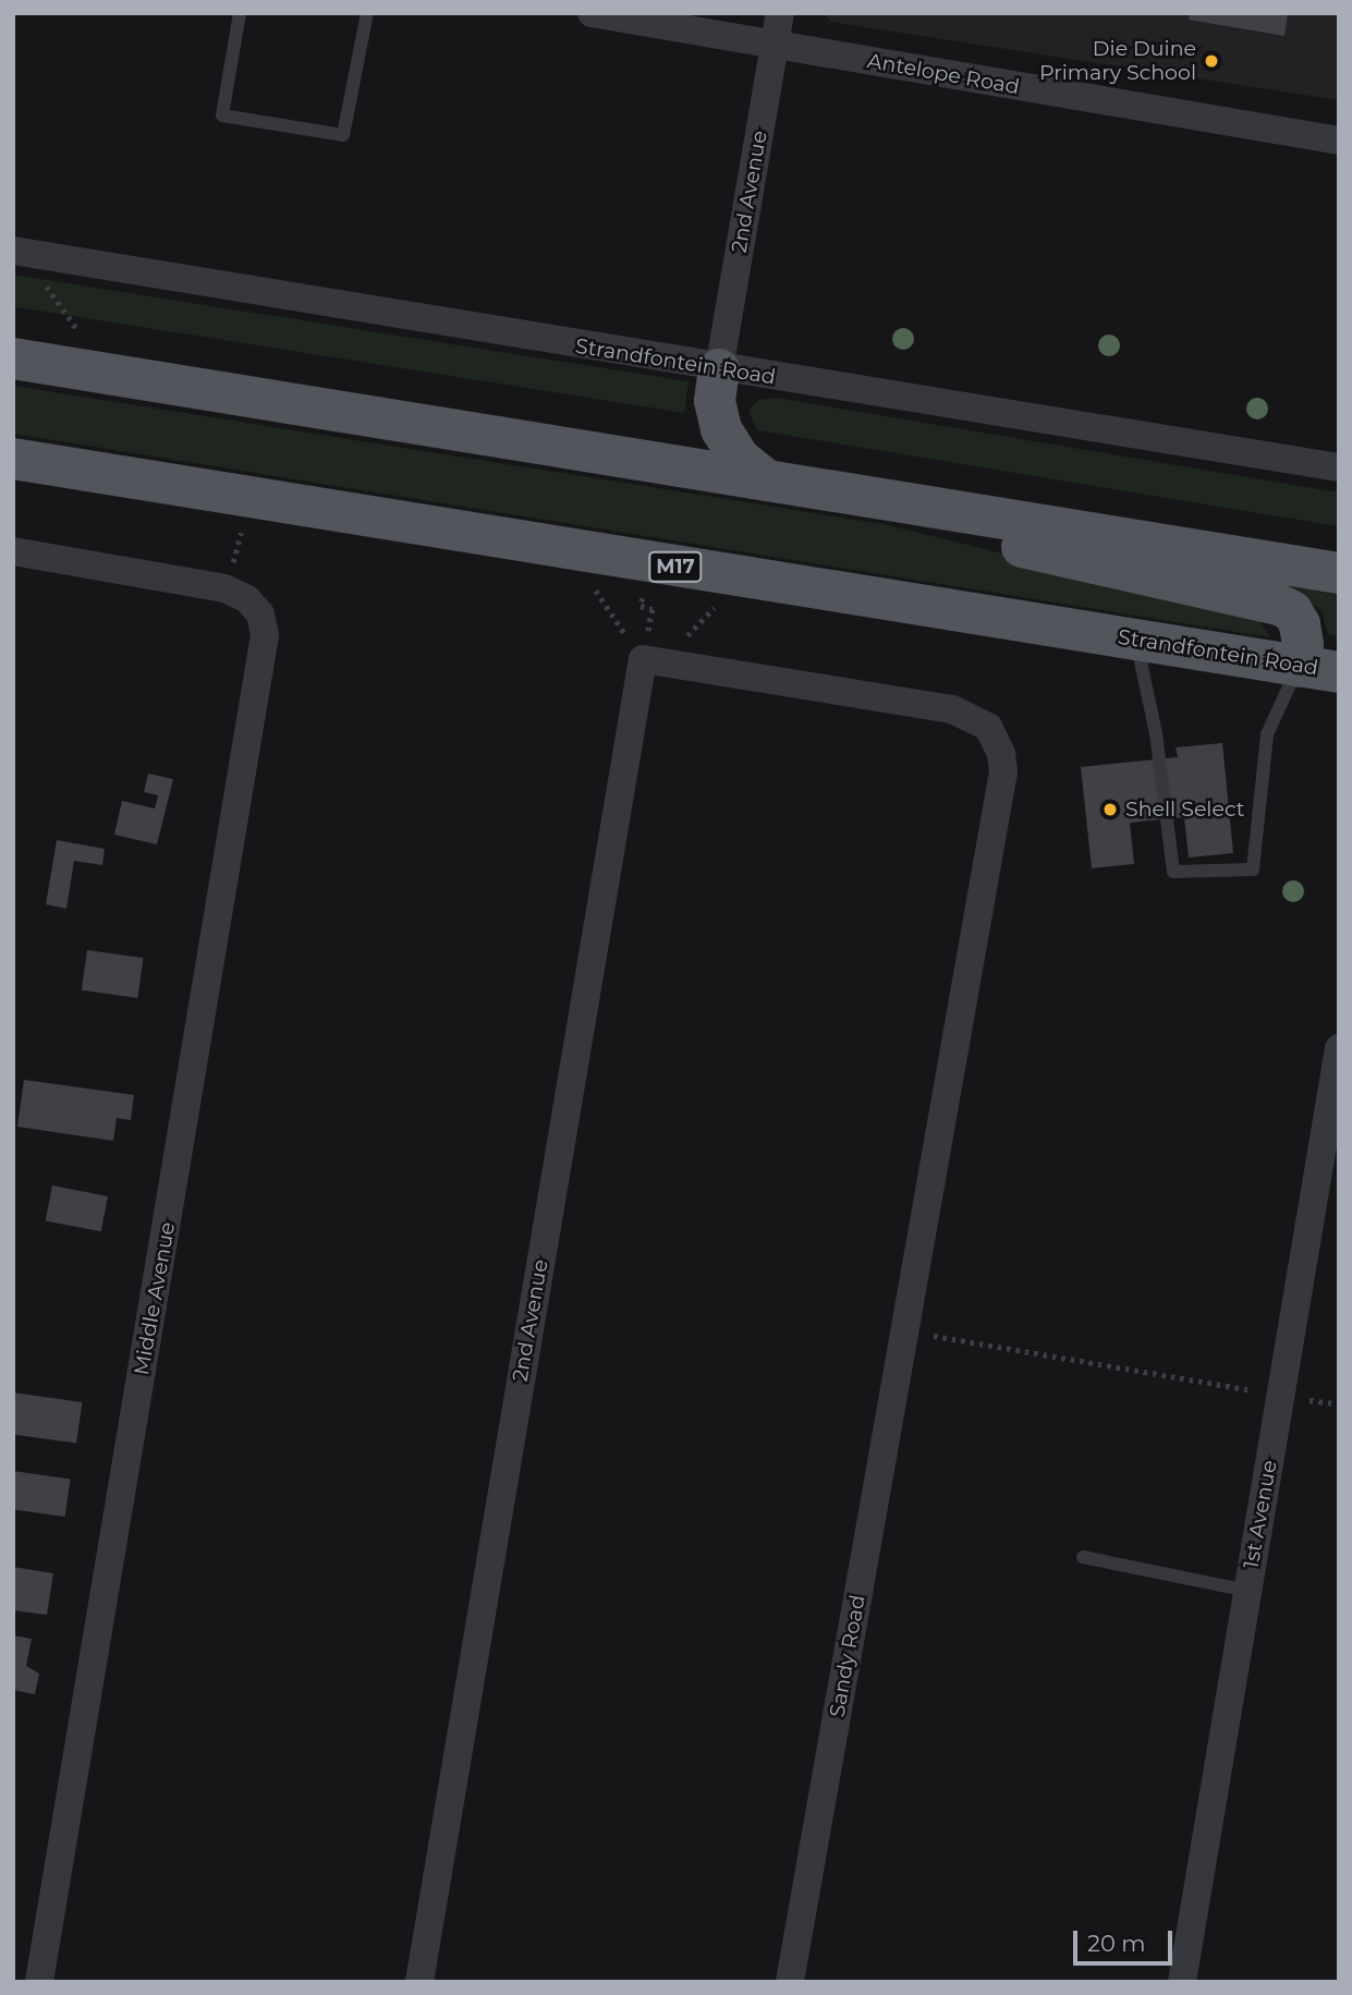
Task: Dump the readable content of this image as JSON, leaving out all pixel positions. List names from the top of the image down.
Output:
{
  "streets": {
    "main road": ["Strandfontein Road", "M17"],
    "street": [
      "Antelope Road",
      "2nd Avenue",
      "Middle Avenue",
      "1st Avenue",
      "Sandy Road"
    ]
  },
  "crossings": [
    ["Antelope Road", "2nd Avenue"],
    ["2nd Avenue", "Strandfontein Road"],
    ["2nd Avenue", "Sandy Road"]
  ],
  "places": ["Die Duine Primary School", "Shell Select"],
  "scale_bar": "20 m"
}
